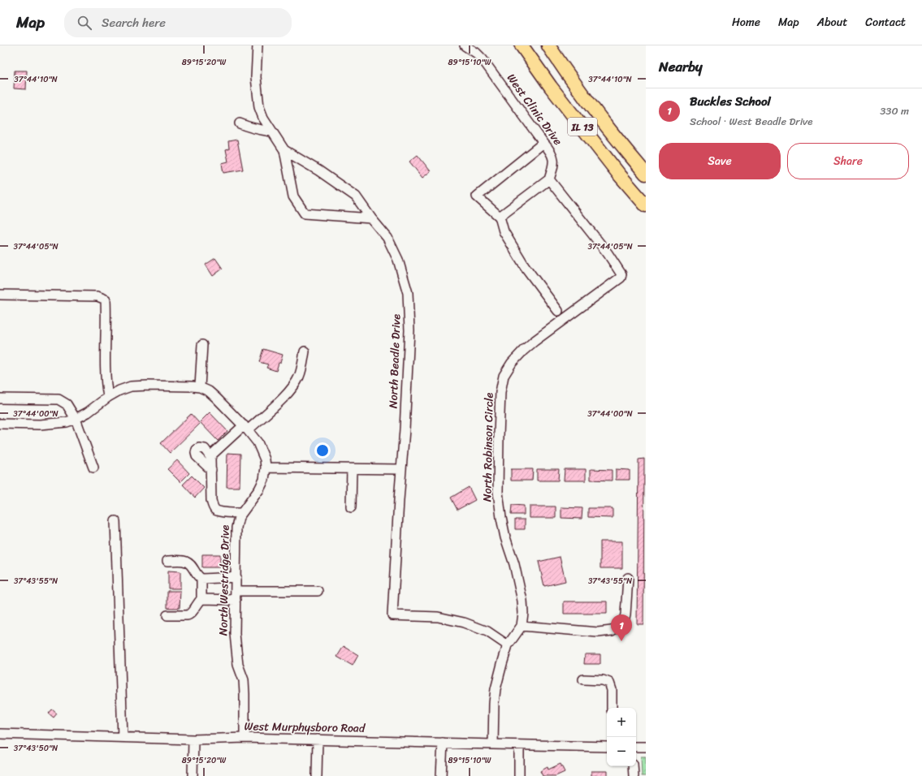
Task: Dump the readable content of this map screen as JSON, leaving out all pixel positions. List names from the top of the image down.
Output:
{
  "streets": {
    "highway": ["IL 13"],
    "street": [
      "West Clinic Drive",
      "North Beadle Drive",
      "North Robinson Circle",
      "North Westridge Drive",
      "West Murphysboro Road"
    ]
  },
  "crossings": [
    ["West Clinic Drive", "North Robinson Circle"],
    ["North Westridge Drive", "West Murphysboro Road"]
  ],
  "page": {
    "header": "Map",
    "search": "Search here",
    "nav": [
      "Home",
      "Map",
      "About",
      "Contact"
    ],
    "heading": "Nearby",
    "list": [
      {
        "mark": "1",
        "name": "Buckles School",
        "note": "School · West Beadle Drive",
        "value": "330 m"
      }
    ],
    "buttons": ["Save", "Share"],
    "pins": "1",
    "map_buttons": ["+", "−"]
  },
  "coordinates": [
    "89°15'20\"W",
    "89°15'10\"W",
    "37°44'10\"N",
    "37°44'05\"N",
    "37°44'00\"N",
    "37°43'55\"N",
    "37°43'50\"N"
  ]
}
